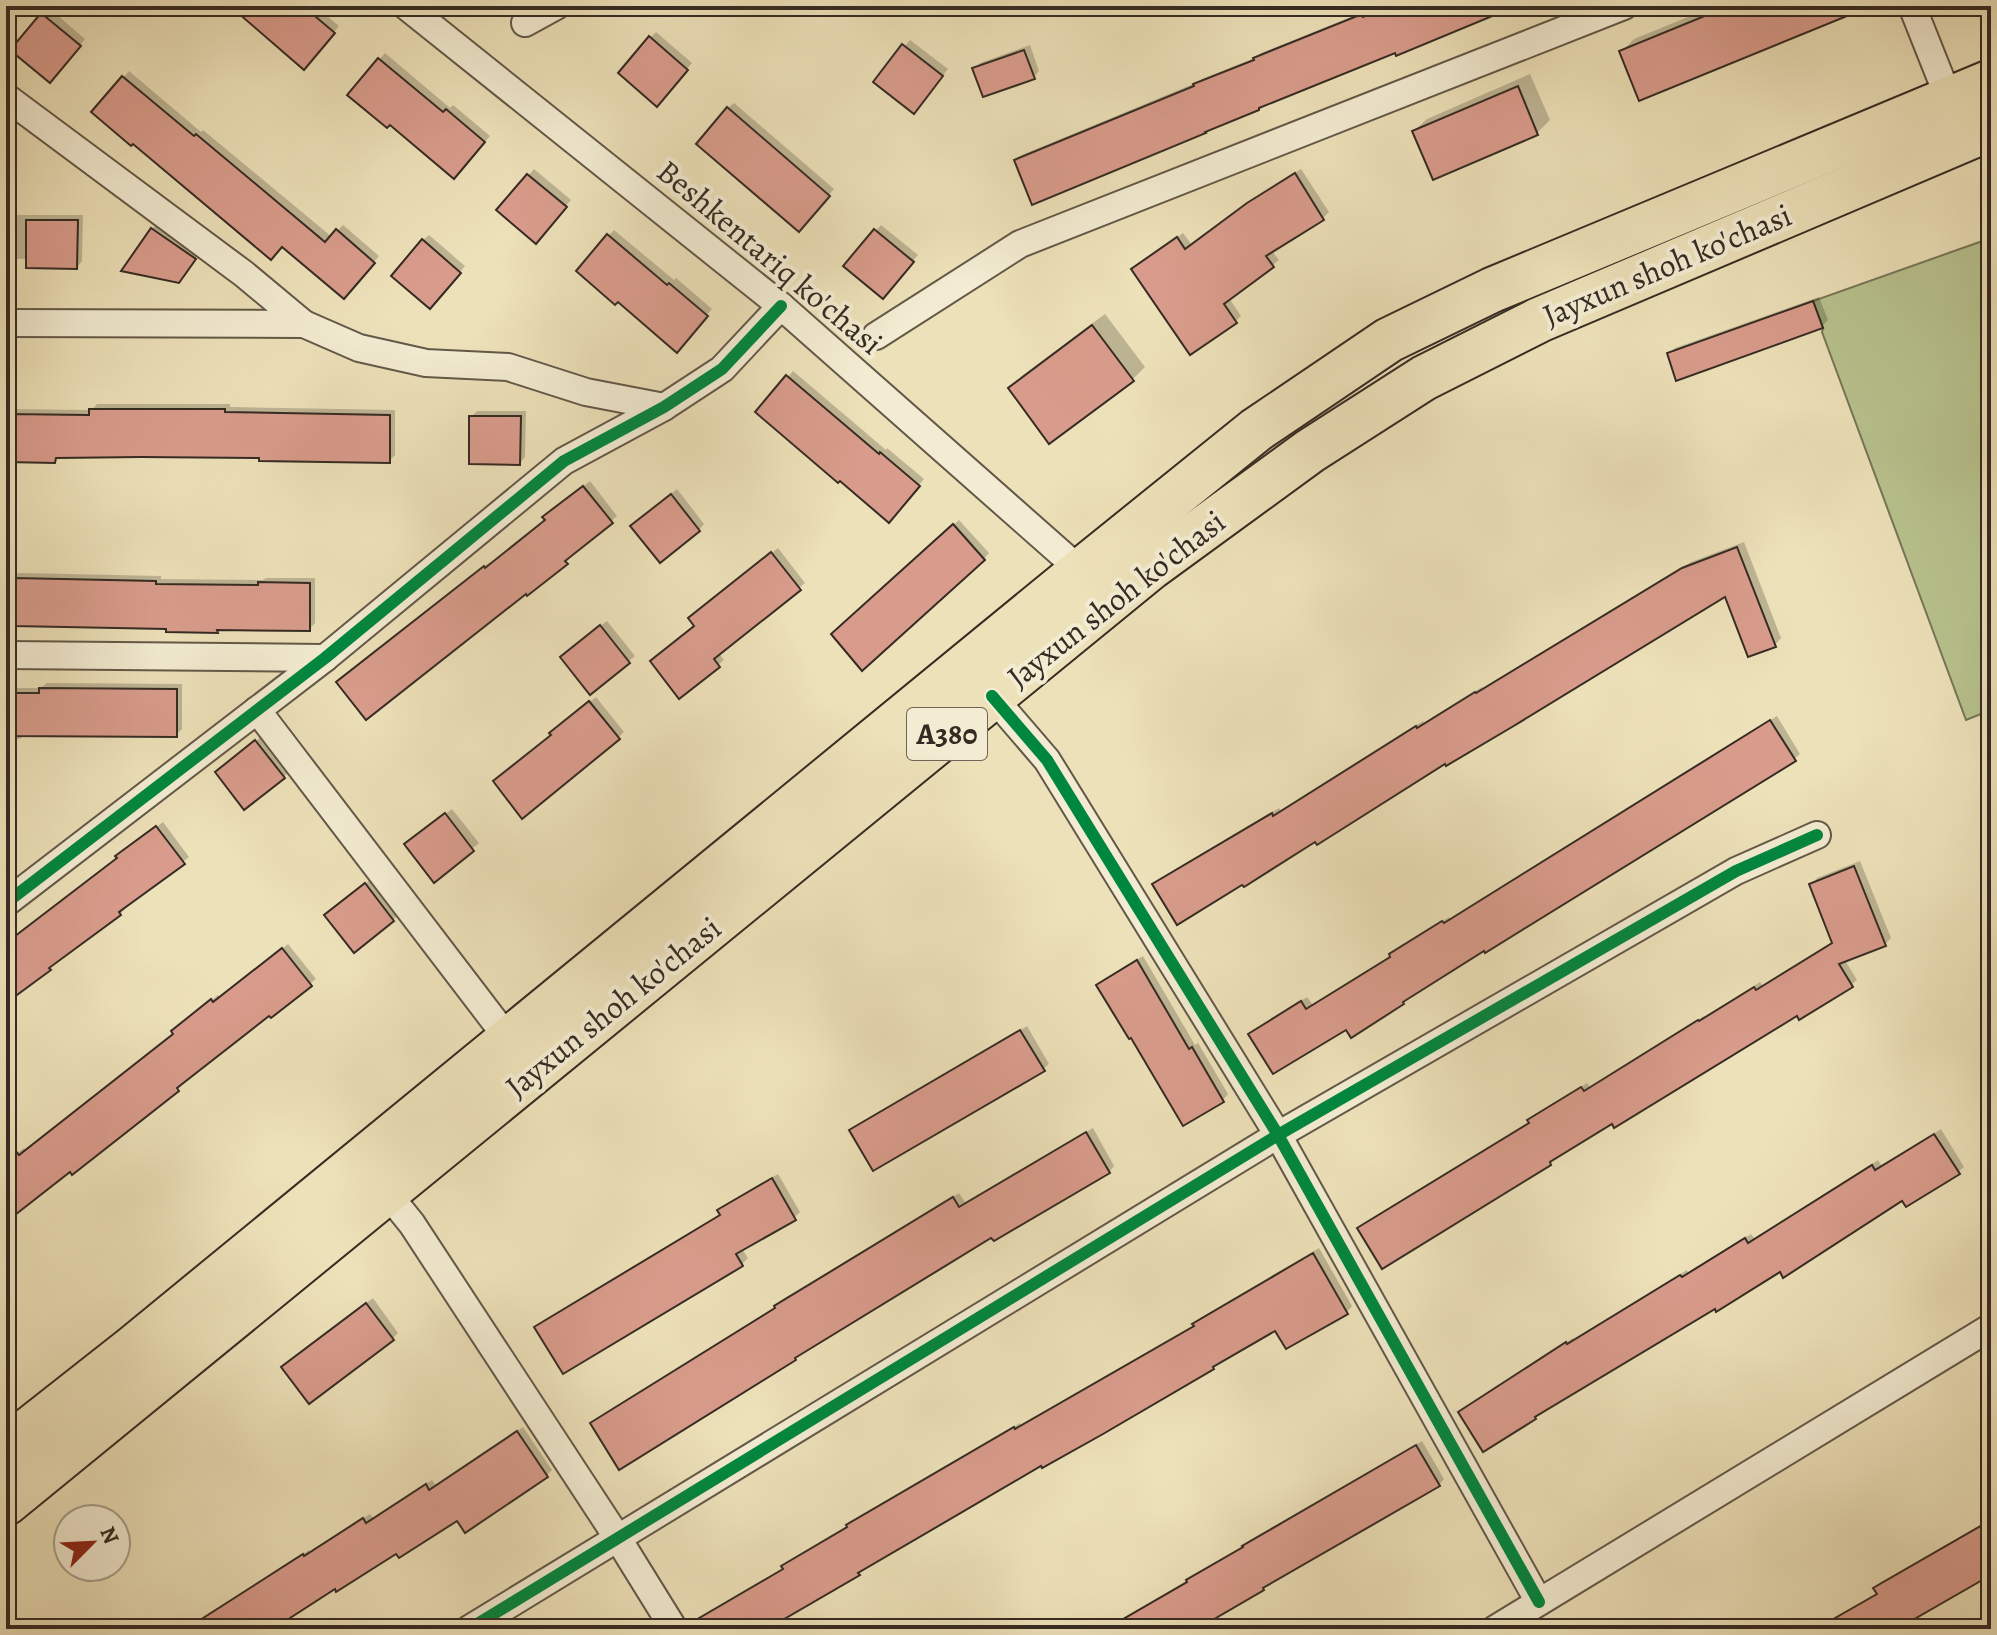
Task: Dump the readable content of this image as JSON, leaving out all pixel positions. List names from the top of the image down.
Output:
{
  "streets": {
    "highway": ["Jayxun shoh ko'chasi", "A380"],
    "street": ["Beshkentariq ko'chasi"]
  },
  "crossings": [
    ["Beshkentariq ko'chasi", "Jayxun shoh ko'chasi"]
  ],
  "north": "top right"
}
